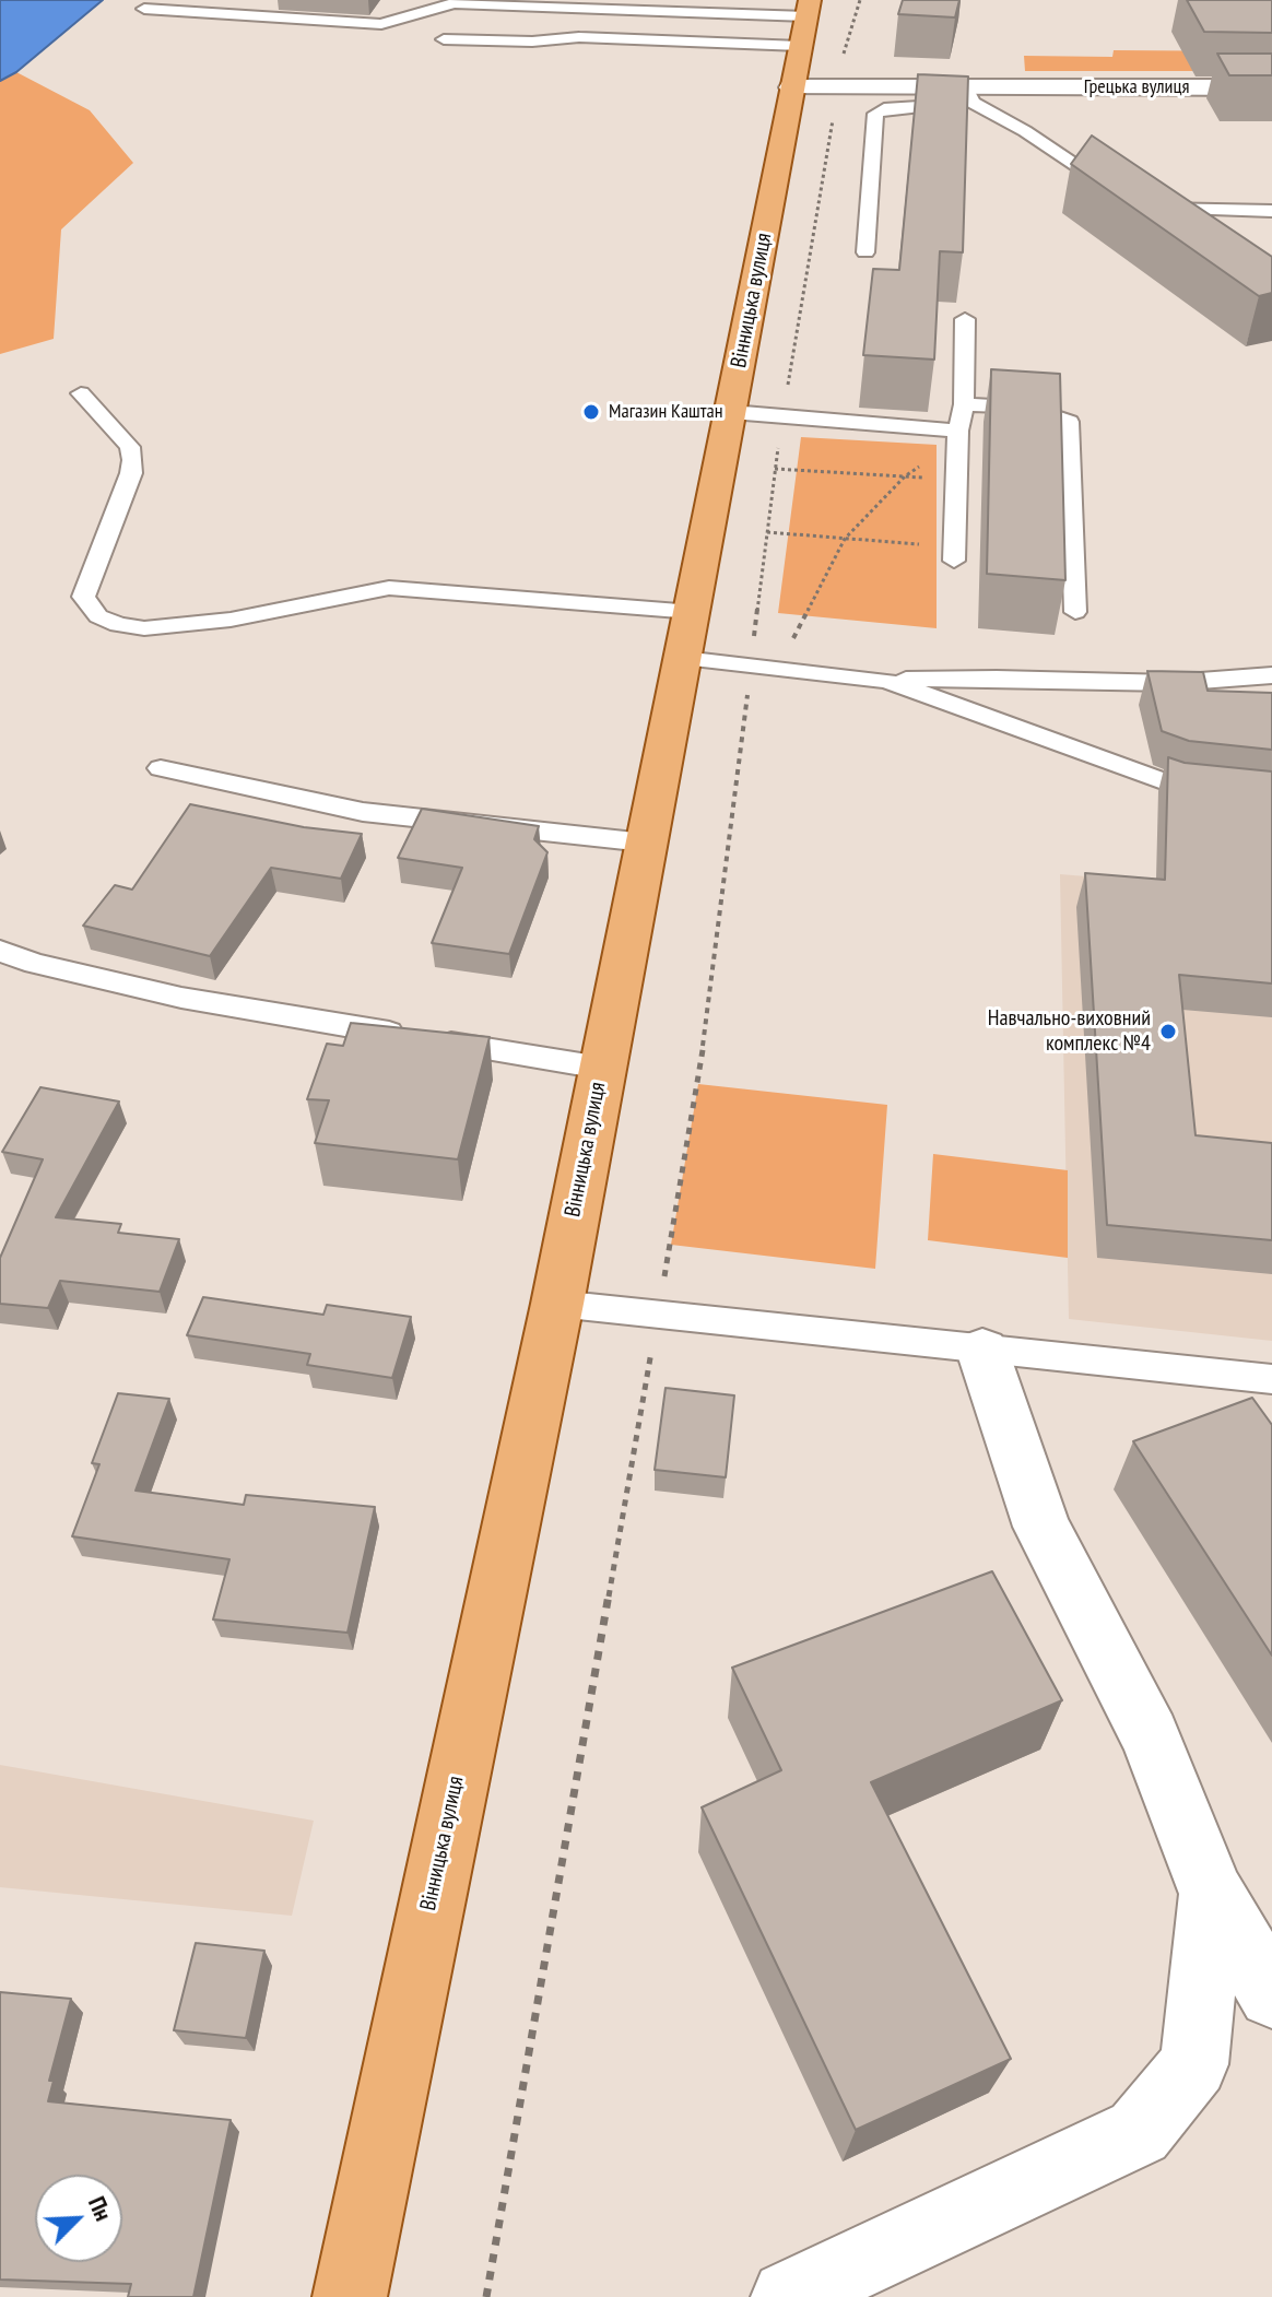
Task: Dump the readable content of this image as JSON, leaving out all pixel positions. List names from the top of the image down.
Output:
{
  "streets": {
    "main road": ["Вінницька вулиця"],
    "street": ["Грецька вулиця"]
  },
  "crossings": [
    ["Грецька вулиця", "Вінницька вулиця"]
  ],
  "places": ["Магазин Каштан", "Навчально-виховний комплекс №4"],
  "north": "top right"
}
